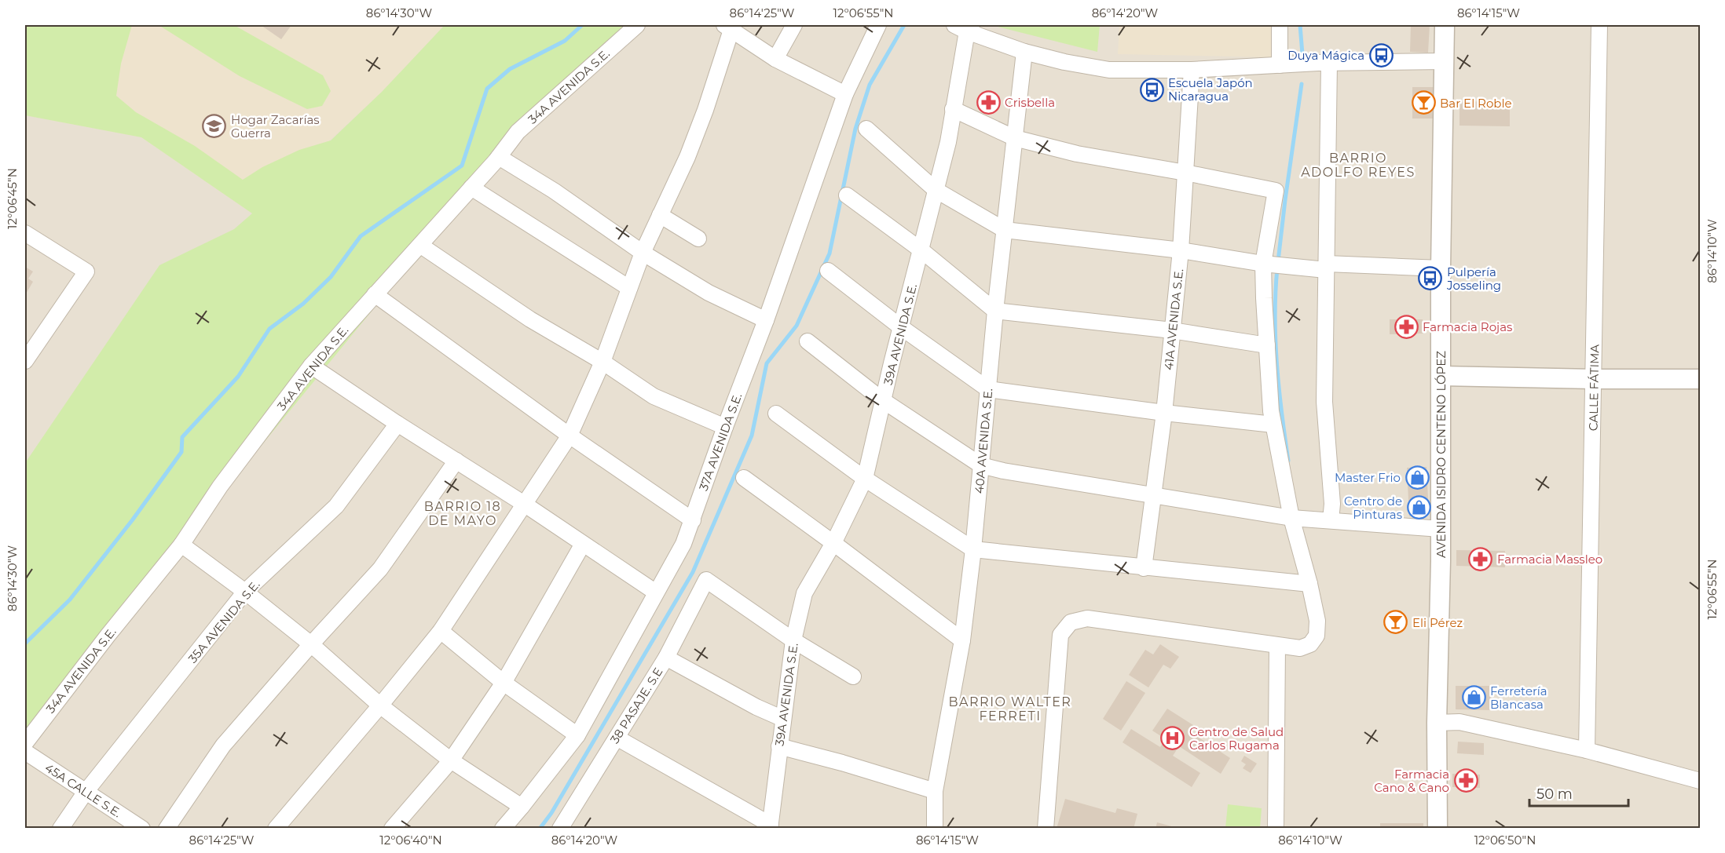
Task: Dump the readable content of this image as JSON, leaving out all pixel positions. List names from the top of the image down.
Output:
{
  "streets": {
    "street": [
      "34A AVENIDA S.E.",
      "41A AVENIDA S.E.",
      "39A AVENIDA S.E.",
      "CALLE FÁTIMA",
      "40A AVENIDA S.E.",
      "37A AVENIDA S.E.",
      "AVENIDA ISIDRO CENTENO LÓPEZ",
      "35A AVENIDA S.E.",
      "38 PASAJE. S.E",
      "45A CALLE S.E."
    ]
  },
  "crossings": [
    ["39A AVENIDA S.E.", "38 PASAJE. S.E"],
    ["35A AVENIDA S.E.", "45A CALLE S.E."]
  ],
  "districts": ["BARRIO ADOLFO REYES", "BARRIO 18 DE MAYO", "BARRIO WALTER FERRETI"],
  "places": {
    "bus stop": ["Duya Mágica", "Escuela Japón Nicaragua", "Pulpería Josseling"],
    "pharmacy": [
      "Crisbella",
      "Farmacia Rojas",
      "Farmacia Massleo",
      "Farmacia Cano & Cano"
    ],
    "bar": ["Bar El Roble", "Eli Pérez"],
    "school or university": ["Hogar Zacarías Guerra"],
    "shop": ["Master Frio", "Centro de Pinturas", "Ferretería Blancasa"],
    "hospital": ["Centro de Salud Carlos Rugama"]
  },
  "scale_bar": "50 m",
  "coordinates": [
    "86°14'30\"W",
    "86°14'25\"W",
    "12°06'55\"N",
    "86°14'20\"W",
    "86°14'15\"W",
    "12°06'45\"N",
    "86°14'10\"W",
    "12°06'40\"N",
    "12°06'50\"N"
  ]
}
